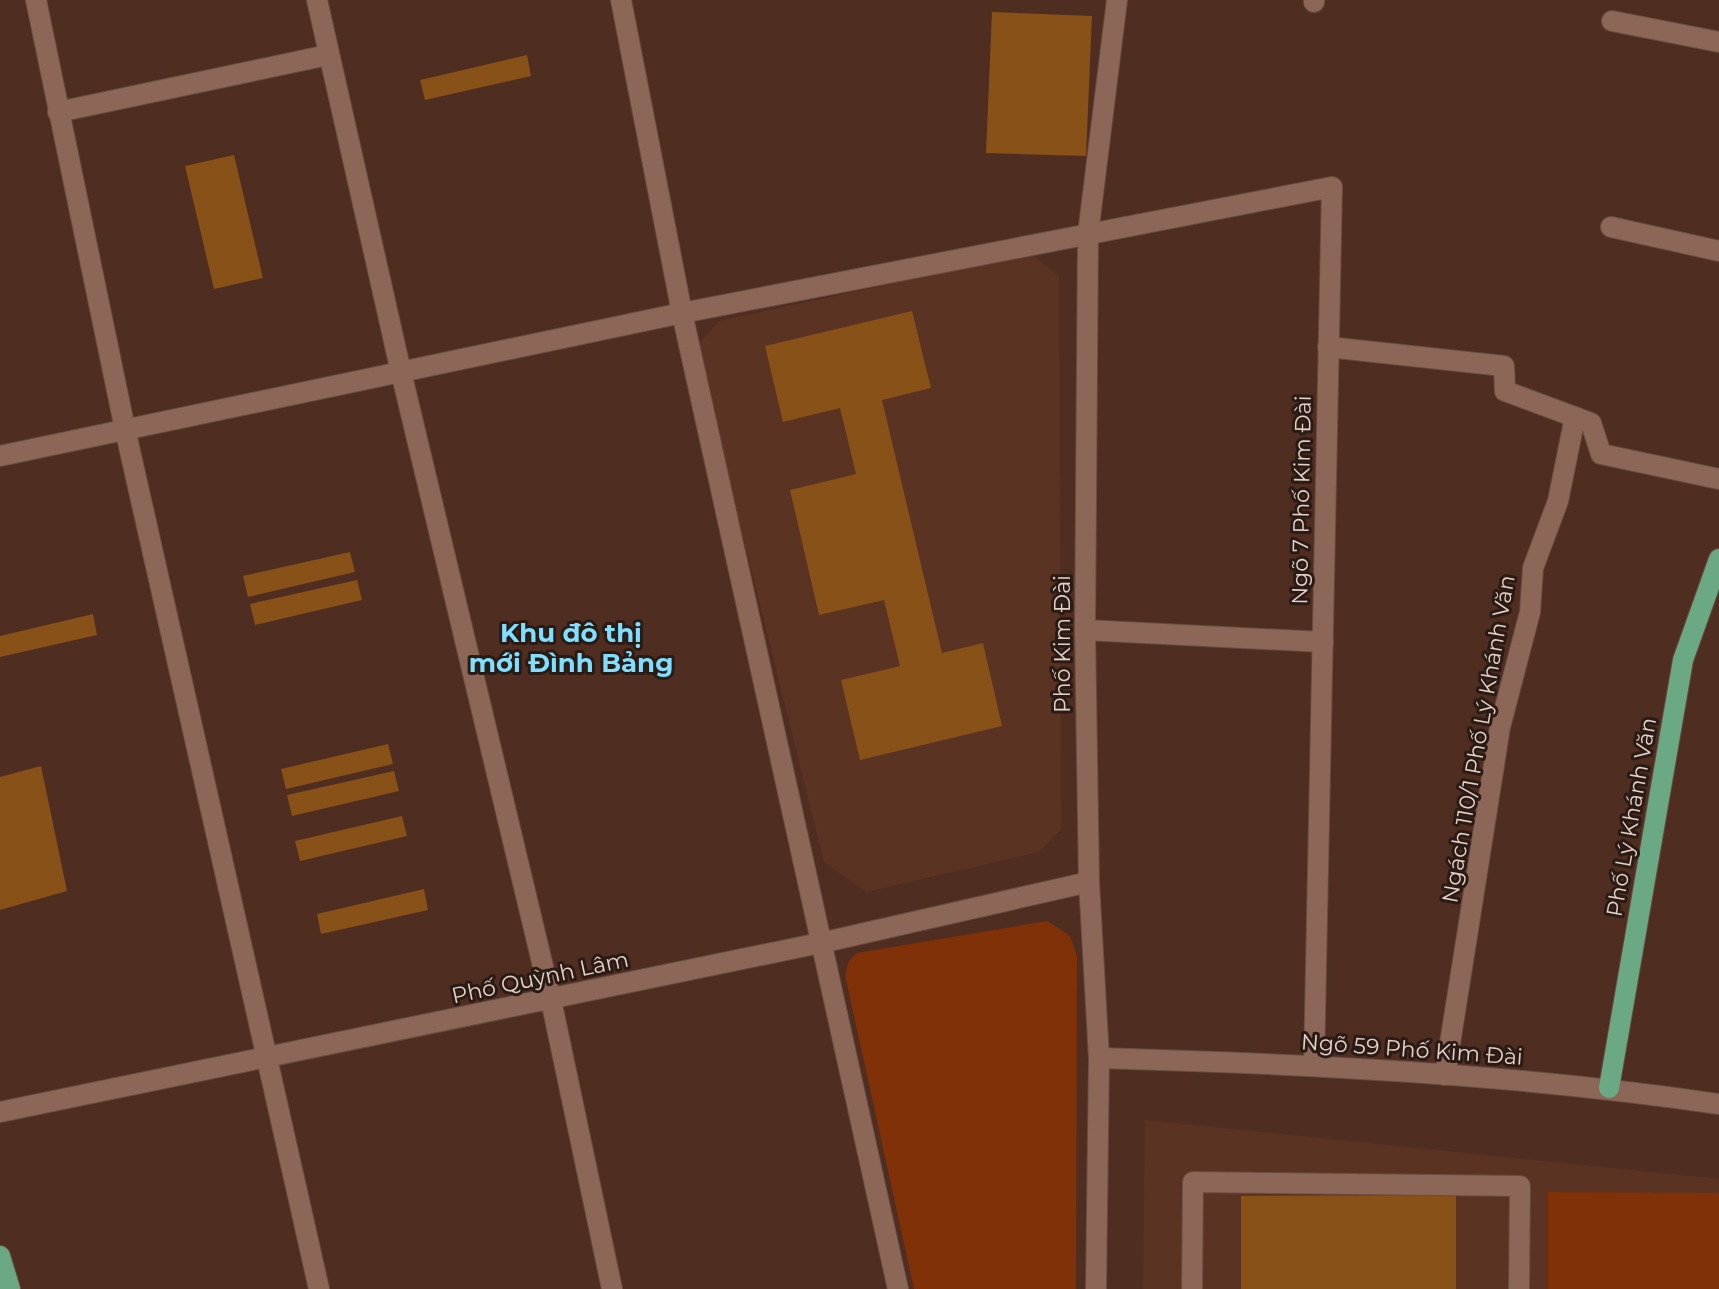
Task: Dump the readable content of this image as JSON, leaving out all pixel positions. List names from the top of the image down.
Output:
{
  "streets": {
    "main road": ["Phố Lý Khánh Văn"],
    "street": [
      "Ngõ 7 Phố Kim Đài",
      "Phố Kim Đài",
      "Ngách 110/1 Phố Lý Khánh Văn",
      "Phố Quỳnh Lâm",
      "Ngõ 59 Phố Kim Đài"
    ]
  },
  "crossings": [
    ["Ngõ 7 Phố Kim Đài", "Phố Kim Đài"],
    ["Ngõ 7 Phố Kim Đài", "Ngõ 59 Phố Kim Đài"],
    ["Phố Kim Đài", "Phố Quỳnh Lâm"],
    ["Phố Kim Đài", "Ngõ 59 Phố Kim Đài"],
    ["Ngách 110/1 Phố Lý Khánh Văn", "Ngõ 59 Phố Kim Đài"],
    ["Phố Lý Khánh Văn", "Ngõ 59 Phố Kim Đài"]
  ],
  "districts": ["Khu đô thị mới Đình Bảng"]
}
